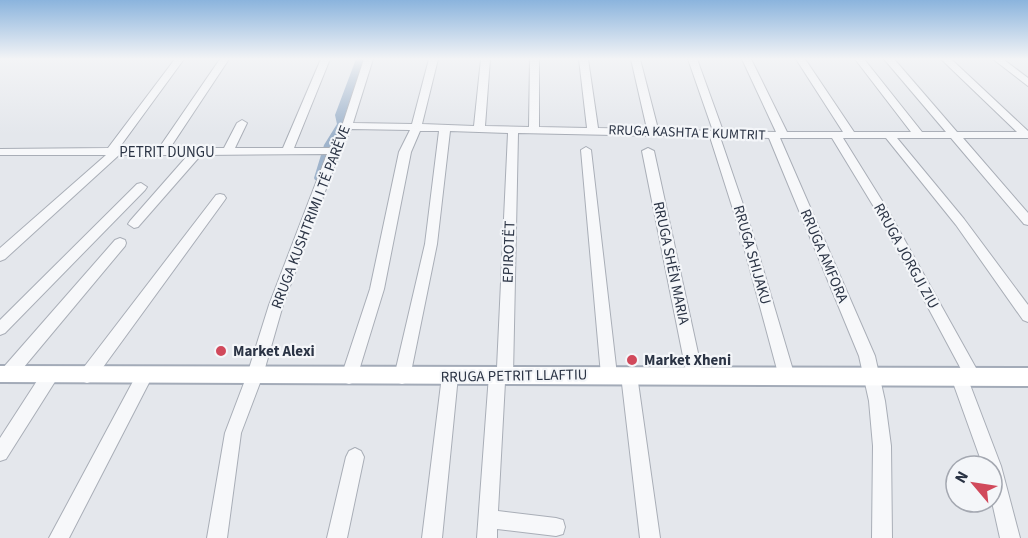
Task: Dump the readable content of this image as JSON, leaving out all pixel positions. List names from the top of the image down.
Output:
{
  "streets": {
    "main road": ["RRUGA PETRIT LLAFTIU"],
    "street": [
      "RRUGA KASHTA E KUMTRIT",
      "PETRIT DUNGU",
      "RRUGA KUSHTRIMI I TË PARËVE",
      "EPIROTËT",
      "RRUGA SHIJAKU",
      "RRUGA AMFORA",
      "RRUGA JORGJI ZIU",
      "RRUGA SHËN MARIA"
    ]
  },
  "crossings": [
    ["RRUGA KASHTA E KUMTRIT", "RRUGA KUSHTRIMI I TË PARËVE"],
    ["RRUGA KASHTA E KUMTRIT", "EPIROTËT"],
    ["RRUGA KASHTA E KUMTRIT", "RRUGA SHIJAKU"],
    ["RRUGA KASHTA E KUMTRIT", "RRUGA AMFORA"],
    ["RRUGA KASHTA E KUMTRIT", "RRUGA JORGJI ZIU"],
    ["PETRIT DUNGU", "RRUGA KUSHTRIMI I TË PARËVE"],
    ["RRUGA KUSHTRIMI I TË PARËVE", "RRUGA PETRIT LLAFTIU"],
    ["EPIROTËT", "RRUGA PETRIT LLAFTIU"],
    ["RRUGA SHIJAKU", "RRUGA PETRIT LLAFTIU"],
    ["RRUGA AMFORA", "RRUGA PETRIT LLAFTIU"],
    ["RRUGA JORGJI ZIU", "RRUGA PETRIT LLAFTIU"],
    ["RRUGA SHËN MARIA", "RRUGA PETRIT LLAFTIU"]
  ],
  "places": ["Market Alexi", "Market Xheni"],
  "north": "top left"
}
